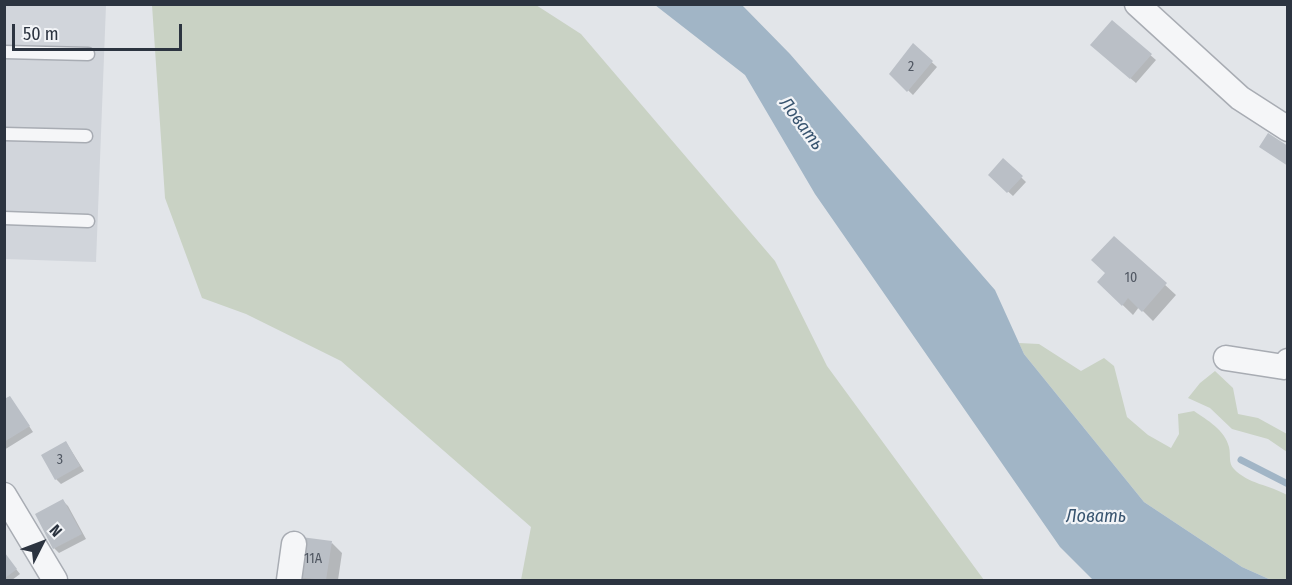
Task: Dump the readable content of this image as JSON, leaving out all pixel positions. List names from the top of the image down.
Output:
{
  "water": ["Ловать"],
  "house_numbers": [
    "2",
    "10",
    "3",
    "11А"
  ],
  "scale_bar": "50 m",
  "north": "top right"
}
